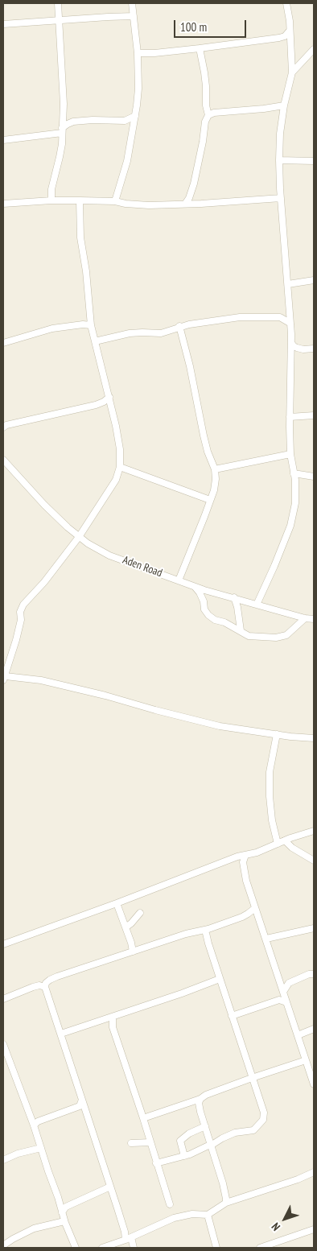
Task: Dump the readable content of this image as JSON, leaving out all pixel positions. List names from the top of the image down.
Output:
{
  "streets": {
    "street": ["Aden Road"]
  },
  "scale_bar": "100 m",
  "north": "bottom left"
}
